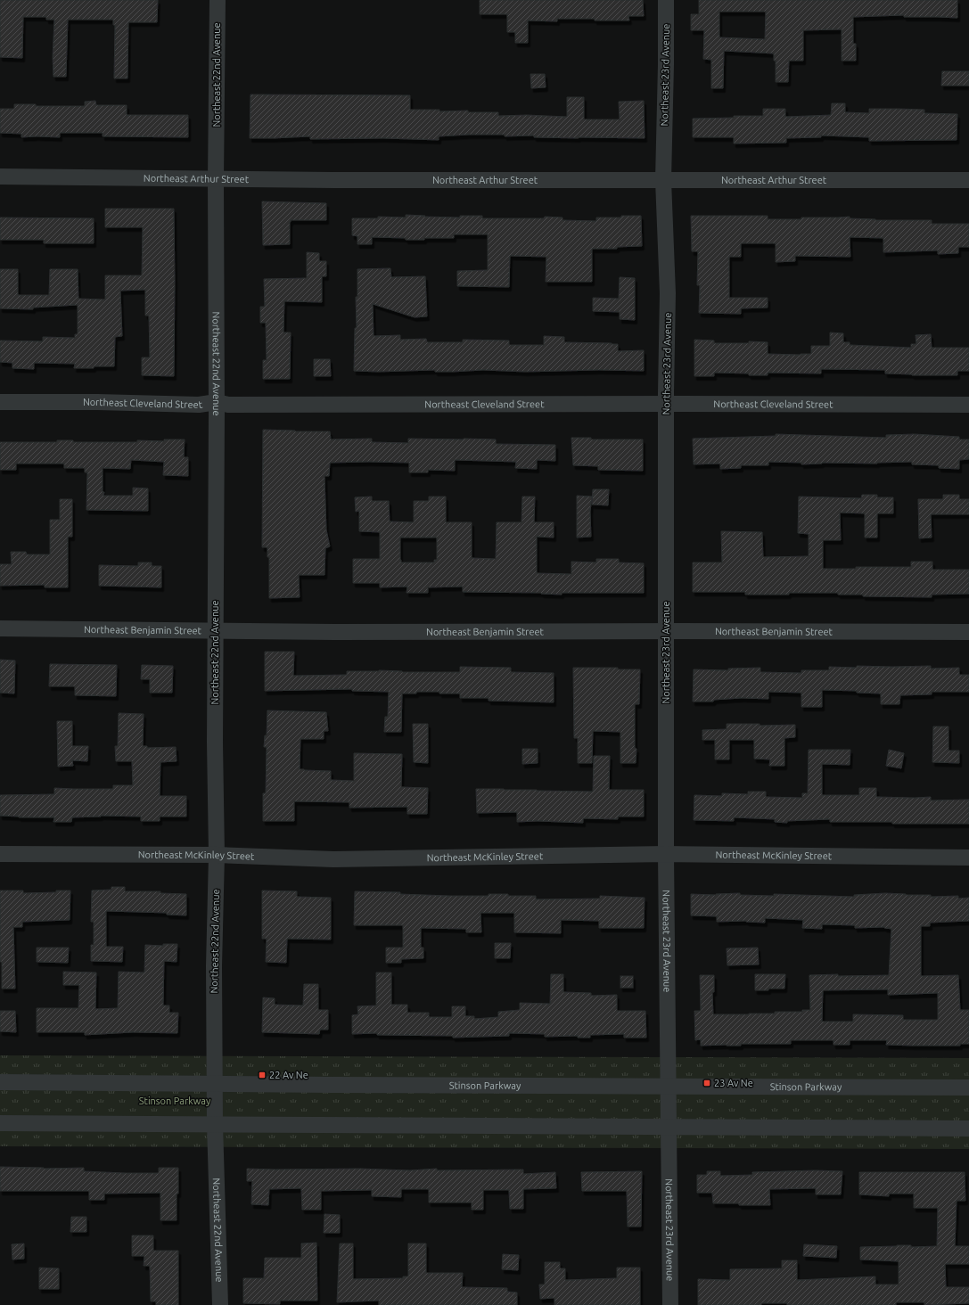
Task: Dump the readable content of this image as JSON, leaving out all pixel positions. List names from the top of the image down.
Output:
{
  "streets": {
    "street": [
      "Northeast 22nd Avenue",
      "Northeast 23rd Avenue",
      "Northeast Arthur Street",
      "Northeast Cleveland Street",
      "Northeast Benjamin Street",
      "Northeast McKinley Street",
      "Stinson Parkway"
    ]
  },
  "crossings": [
    ["Northeast 22nd Avenue", "Northeast Arthur Street"],
    ["Northeast 22nd Avenue", "Northeast Cleveland Street"],
    ["Northeast 22nd Avenue", "Northeast Benjamin Street"],
    ["Northeast 22nd Avenue", "Northeast McKinley Street"],
    ["Northeast 22nd Avenue", "Stinson Parkway"],
    ["Northeast 23rd Avenue", "Northeast Arthur Street"],
    ["Northeast 23rd Avenue", "Northeast Cleveland Street"],
    ["Northeast 23rd Avenue", "Northeast Benjamin Street"],
    ["Northeast 23rd Avenue", "Northeast McKinley Street"],
    ["Northeast 23rd Avenue", "Stinson Parkway"]
  ],
  "parks": ["Stinson Parkway"],
  "places": {
    "transit": ["22 Av Ne", "23 Av Ne"]
  }
}
